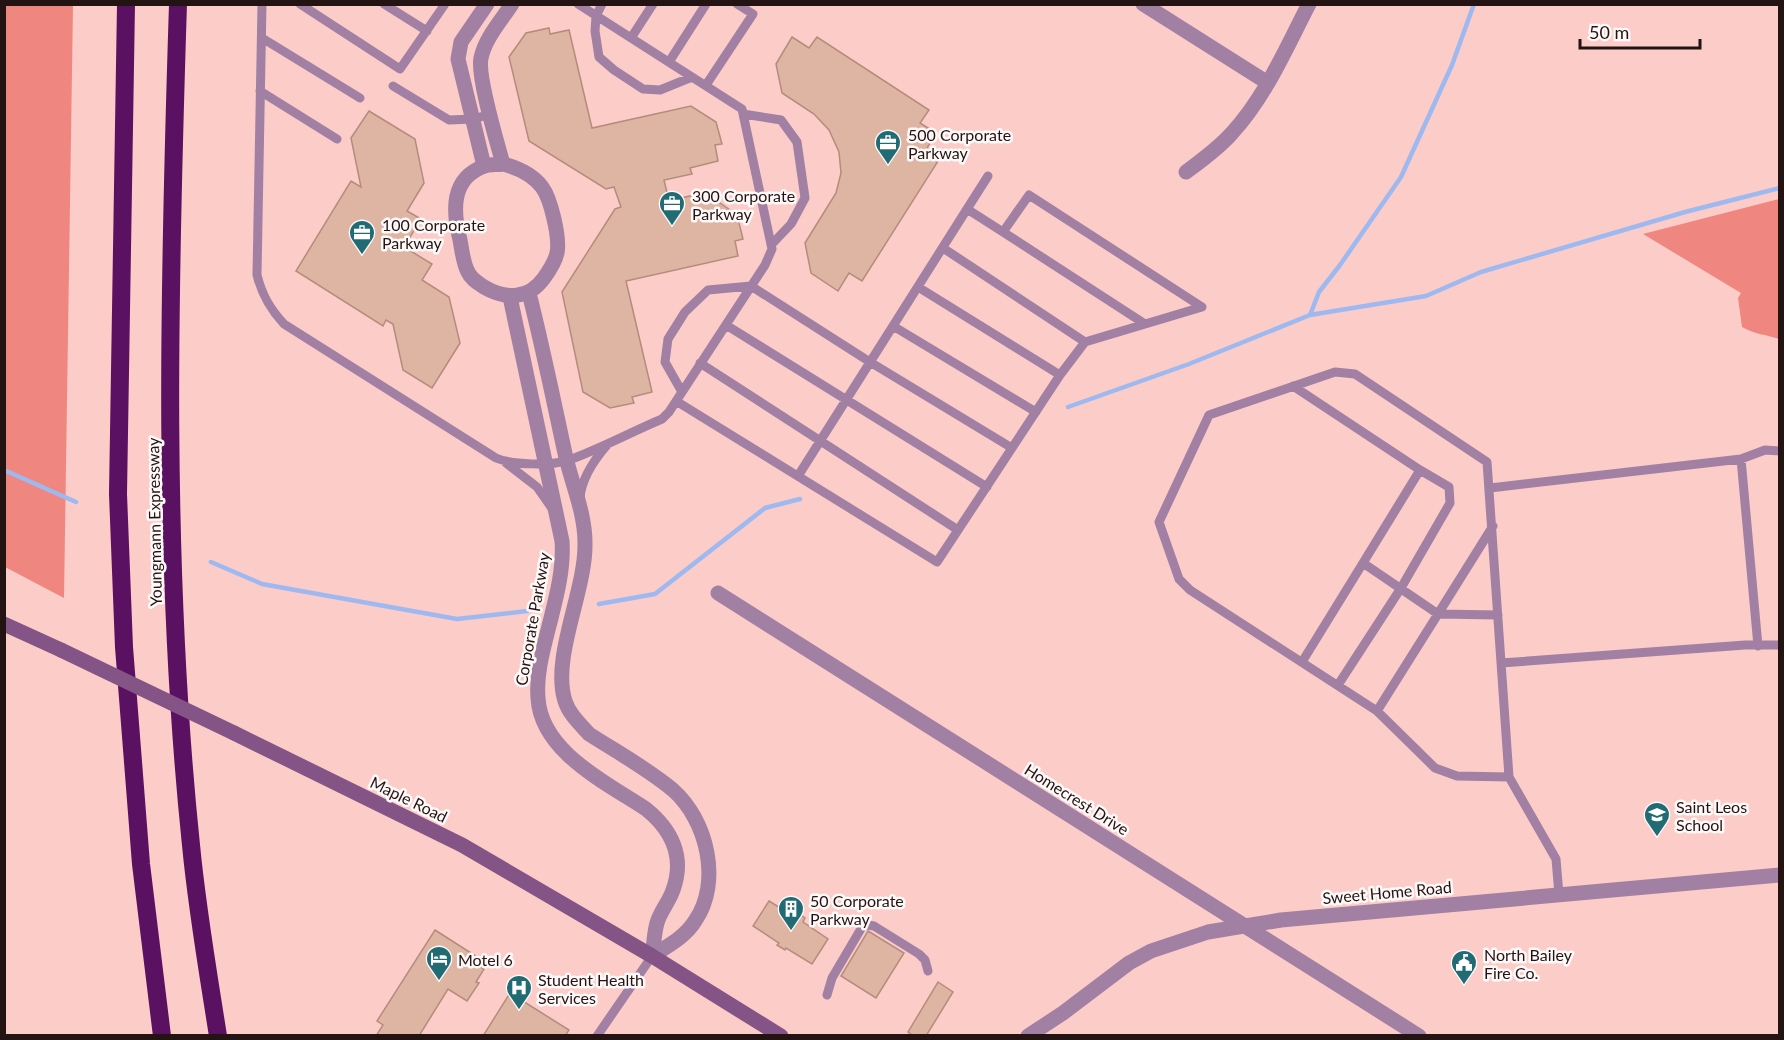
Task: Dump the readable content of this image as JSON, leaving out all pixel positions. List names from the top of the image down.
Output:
{
  "streets": {
    "highway": ["Youngmann Expressway"],
    "main road": ["Maple Road"],
    "street": ["Corporate Parkway", "Homecrest Drive", "Sweet Home Road"]
  },
  "crossings": [
    ["Corporate Parkway", "Maple Road"],
    ["Homecrest Drive", "Sweet Home Road"]
  ],
  "places": {
    "office": ["500 Corporate Parkway", "300 Corporate Parkway", "100 Corporate Parkway"],
    "school or university": ["Saint Leos School"],
    "building": ["50 Corporate Parkway"],
    "hotel": ["Motel 6"],
    "public building": ["North Bailey Fire Co."],
    "hospital": ["Student Health Services"]
  },
  "scale_bar": "50 m"
}
